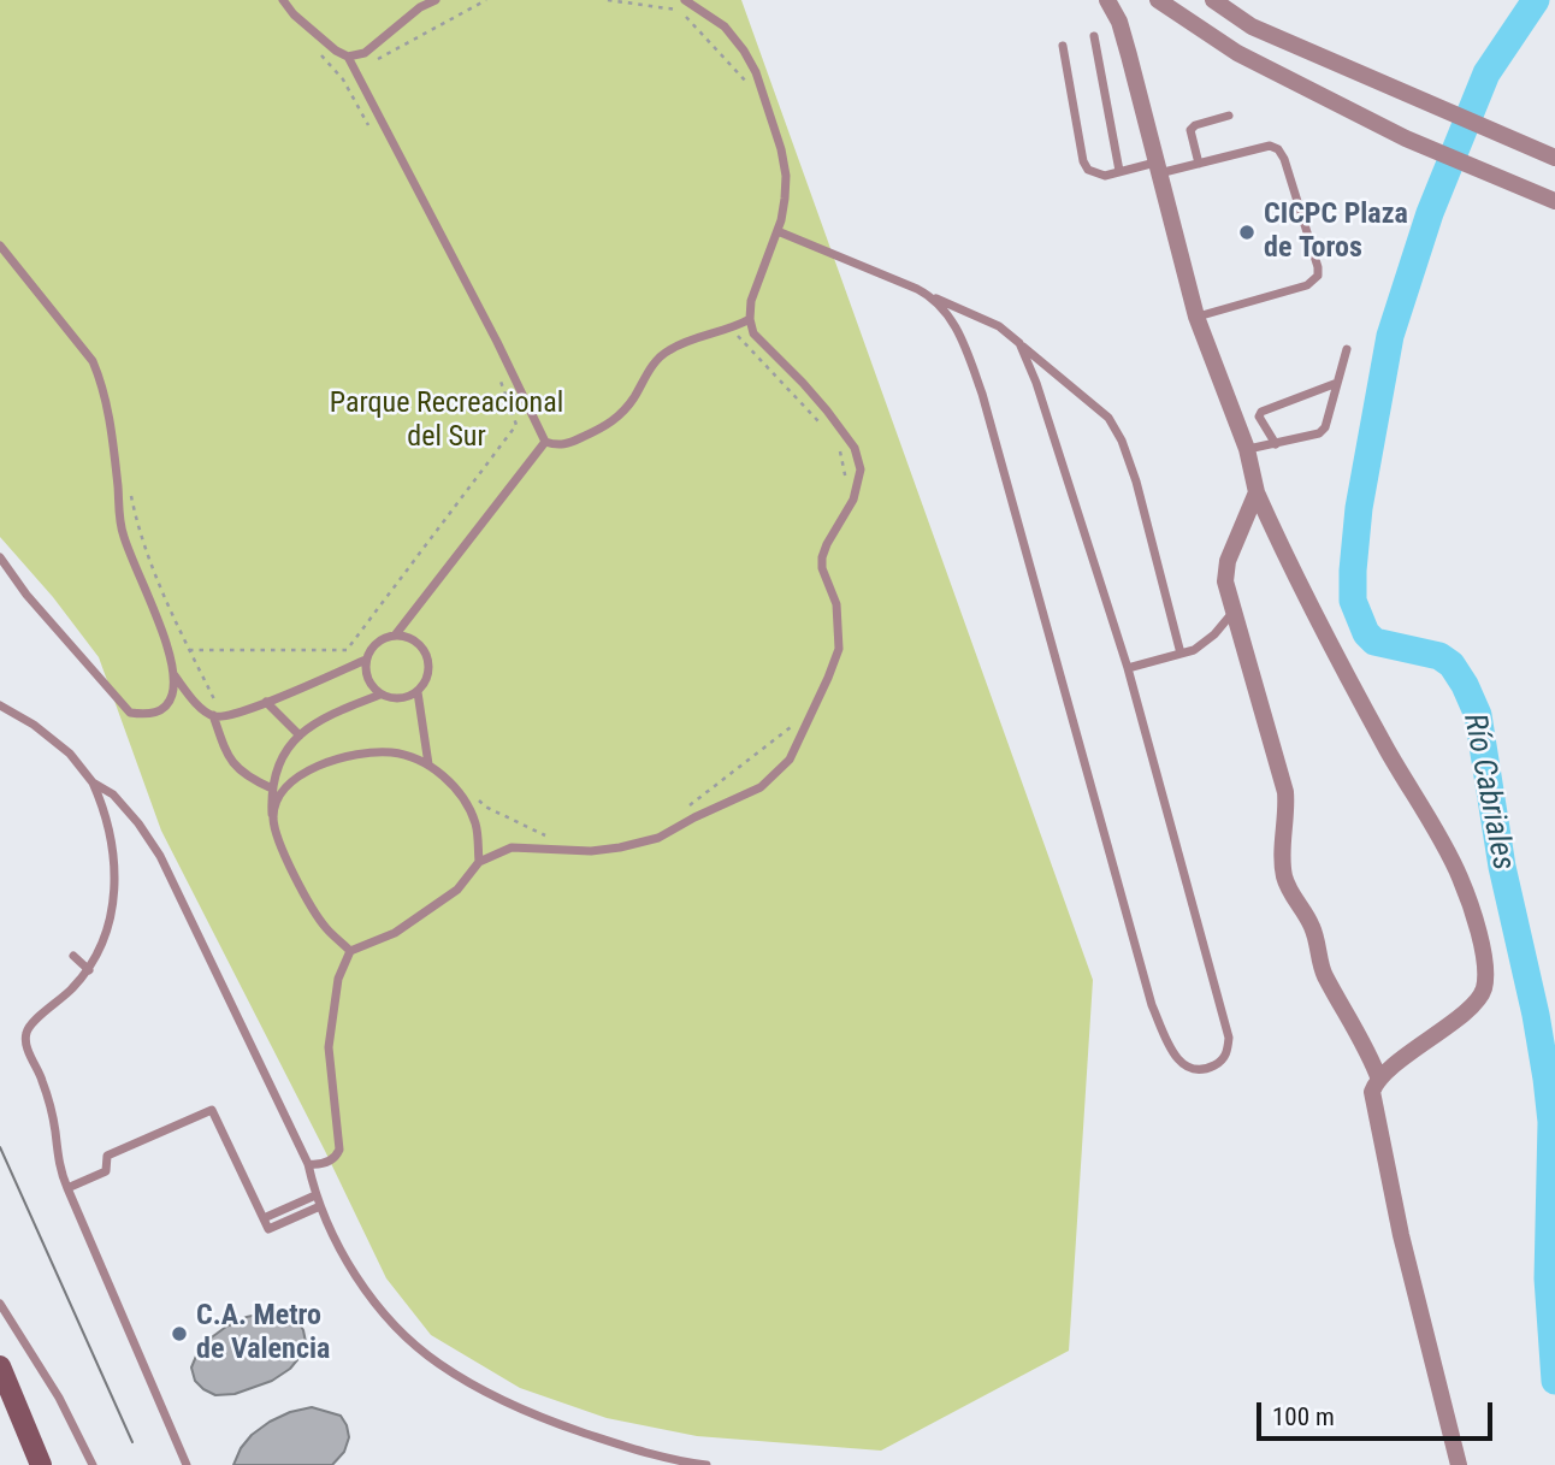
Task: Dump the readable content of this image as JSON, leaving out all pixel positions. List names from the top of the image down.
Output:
{
  "water": ["Río Cabriales"],
  "parks": ["Parque Recreacional del Sur"],
  "places": ["CICPC Plaza de Toros", "C.A. Metro de Valencia"],
  "scale_bar": "100 m"
}
